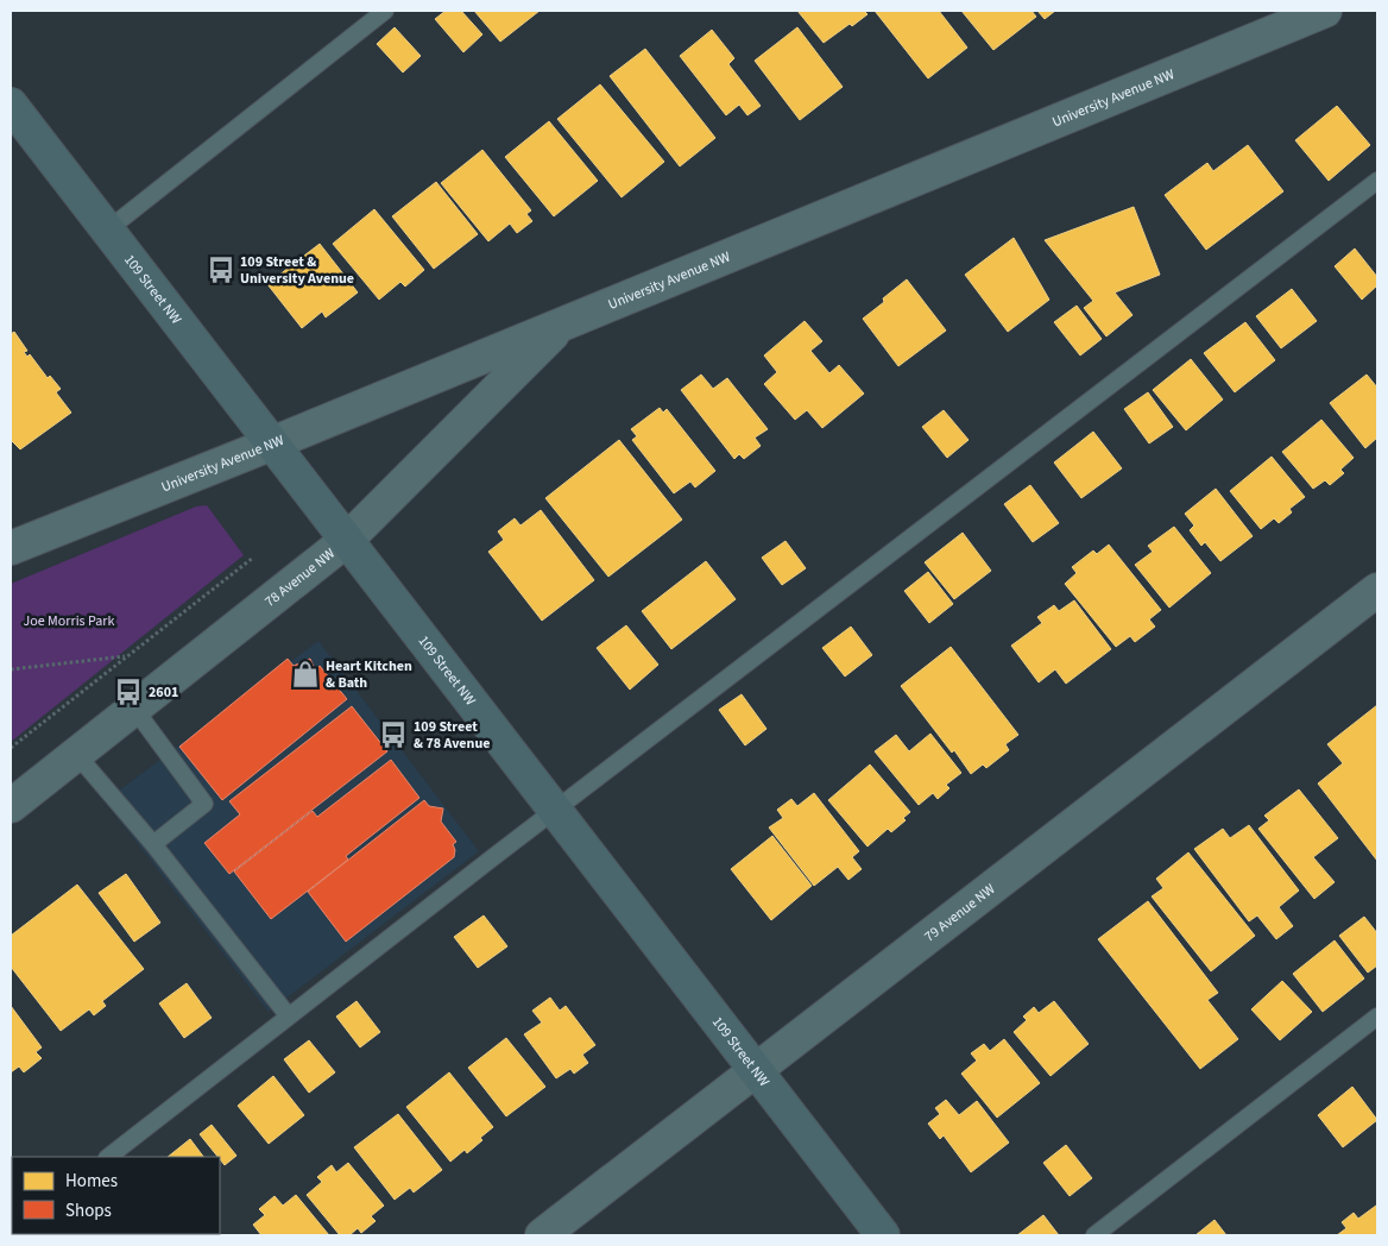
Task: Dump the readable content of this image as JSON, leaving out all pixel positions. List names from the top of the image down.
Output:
{
  "streets": {
    "main road": ["109 Street NW"],
    "street": ["University Avenue NW", "78 Avenue NW", "79 Avenue NW"]
  },
  "crossings": [
    ["University Avenue NW", "109 Street NW"],
    ["University Avenue NW", "78 Avenue NW"],
    ["109 Street NW", "78 Avenue NW"],
    ["109 Street NW", "79 Avenue NW"]
  ],
  "parks": ["Joe Morris Park"],
  "places": {
    "bus stop": ["109 Street & University Avenue", "2601", "109 Street & 78 Avenue"],
    "shop": ["Heart Kitchen & Bath"]
  },
  "legend": ["Homes", "Shops"]
}
